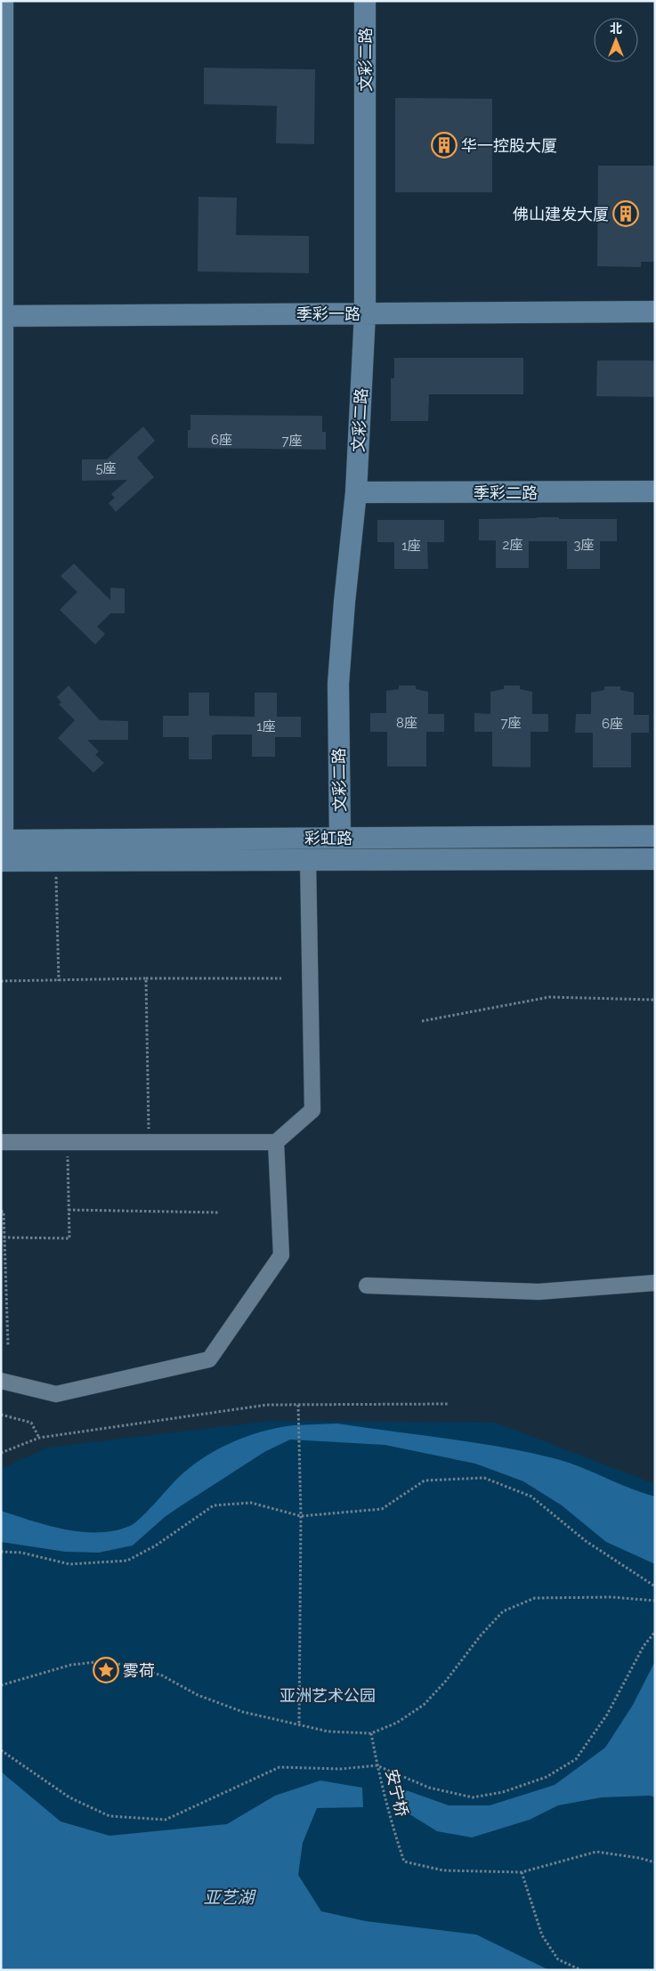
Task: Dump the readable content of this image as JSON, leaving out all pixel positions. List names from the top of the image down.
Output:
{
  "streets": {
    "street": [
      "文彩二路",
      "季彩一路",
      "季彩二路",
      "彩虹路"
    ],
    "path": ["安宁桥"]
  },
  "crossings": [
    ["文彩二路", "季彩一路"],
    ["文彩二路", "季彩二路"],
    ["文彩二路", "彩虹路"]
  ],
  "water": ["亚艺湖"],
  "parks": ["亚洲艺术公园"],
  "places": {
    "building": ["华一控股大厦", "佛山建发大厦"],
    "place": ["雾荷"]
  },
  "house_numbers": [
    "6座",
    "7座",
    "5座",
    "2座",
    "3座",
    "1座",
    "8座",
    "7座",
    "6座",
    "1座"
  ],
  "north": "top"
}
